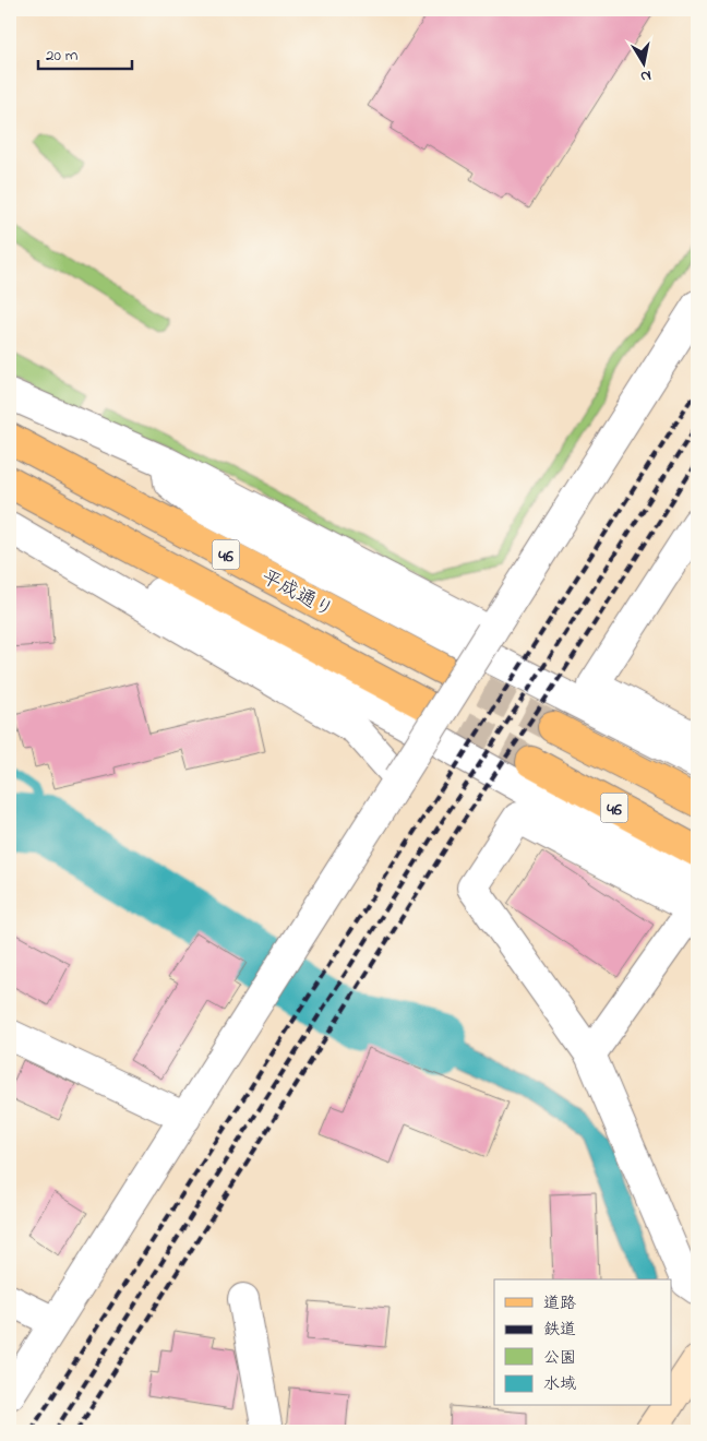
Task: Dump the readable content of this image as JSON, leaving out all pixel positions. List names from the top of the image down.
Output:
{
  "streets": {
    "main road": ["46", "平成通り"]
  },
  "legend": [
    "道路",
    "鉄道",
    "公園",
    "水域"
  ],
  "scale_bar": "20 m",
  "north": "bottom"
}
